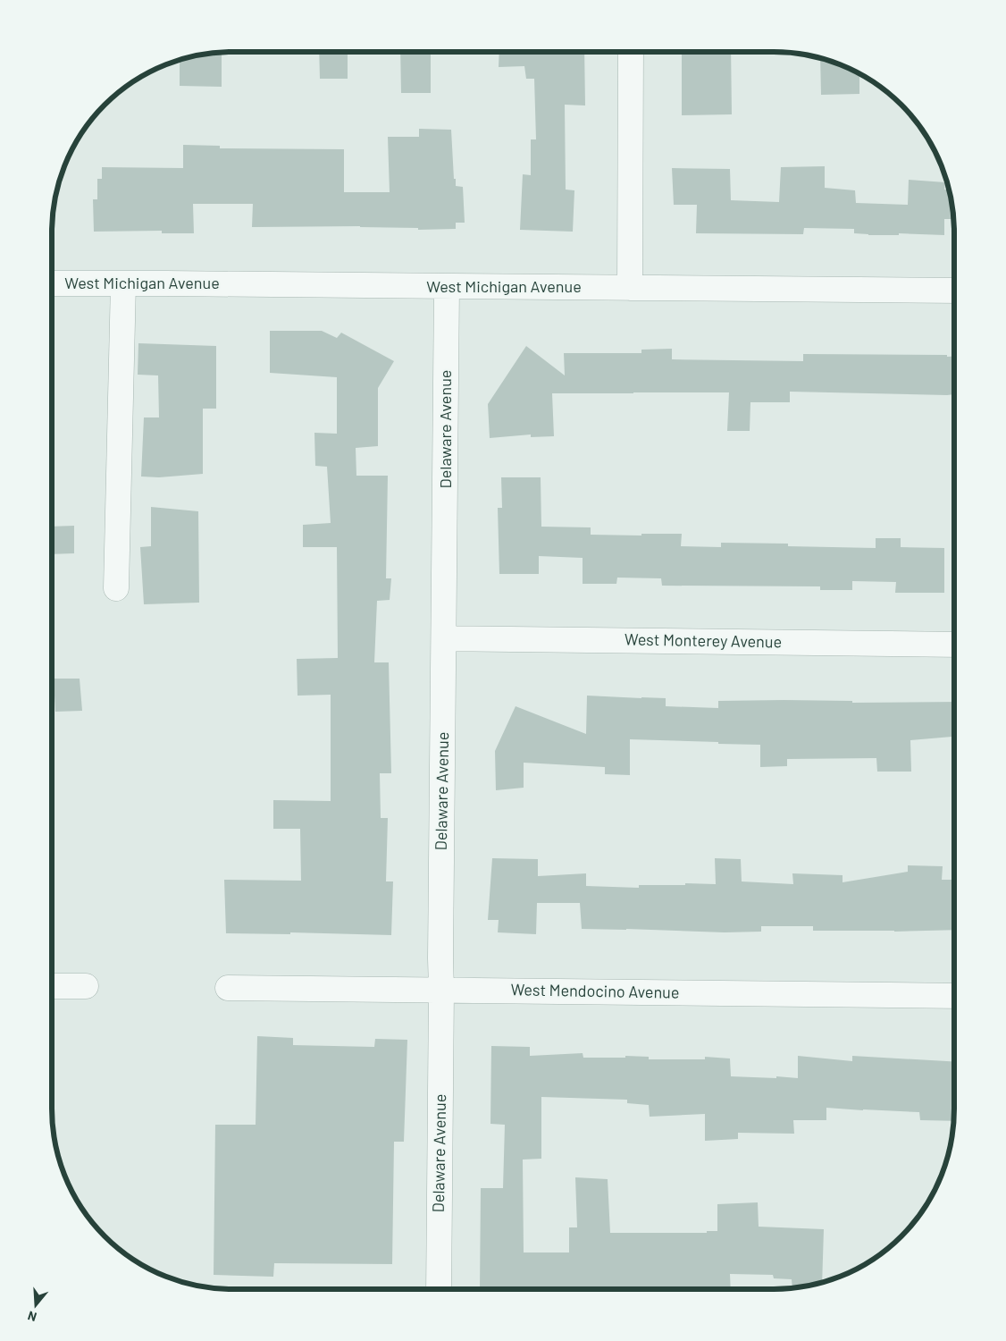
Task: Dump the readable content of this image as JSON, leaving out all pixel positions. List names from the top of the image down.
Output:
{
  "streets": {
    "street": [
      "West Michigan Avenue",
      "Delaware Avenue",
      "West Monterey Avenue",
      "West Mendocino Avenue"
    ]
  },
  "crossings": [
    ["West Michigan Avenue", "Delaware Avenue"],
    ["Delaware Avenue", "West Monterey Avenue"],
    ["Delaware Avenue", "West Mendocino Avenue"]
  ],
  "north": "bottom"
}
